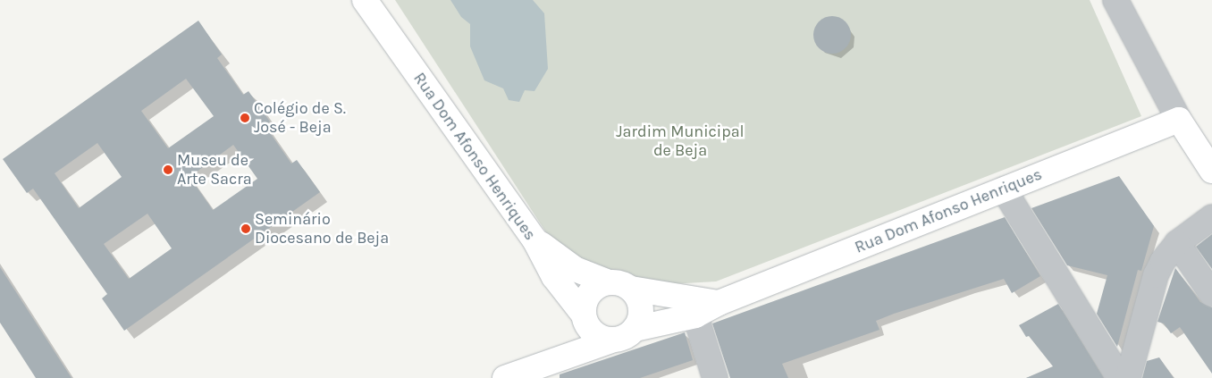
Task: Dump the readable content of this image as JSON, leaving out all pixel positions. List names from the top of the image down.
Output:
{
  "streets": {
    "main road": ["Rua Dom Afonso Henriques"]
  },
  "parks": ["Jardim Municipal de Beja"],
  "places": ["Colégio de S. José - Beja", "Museu de Arte Sacra", "Seminário Diocesano de Beja"]
}
